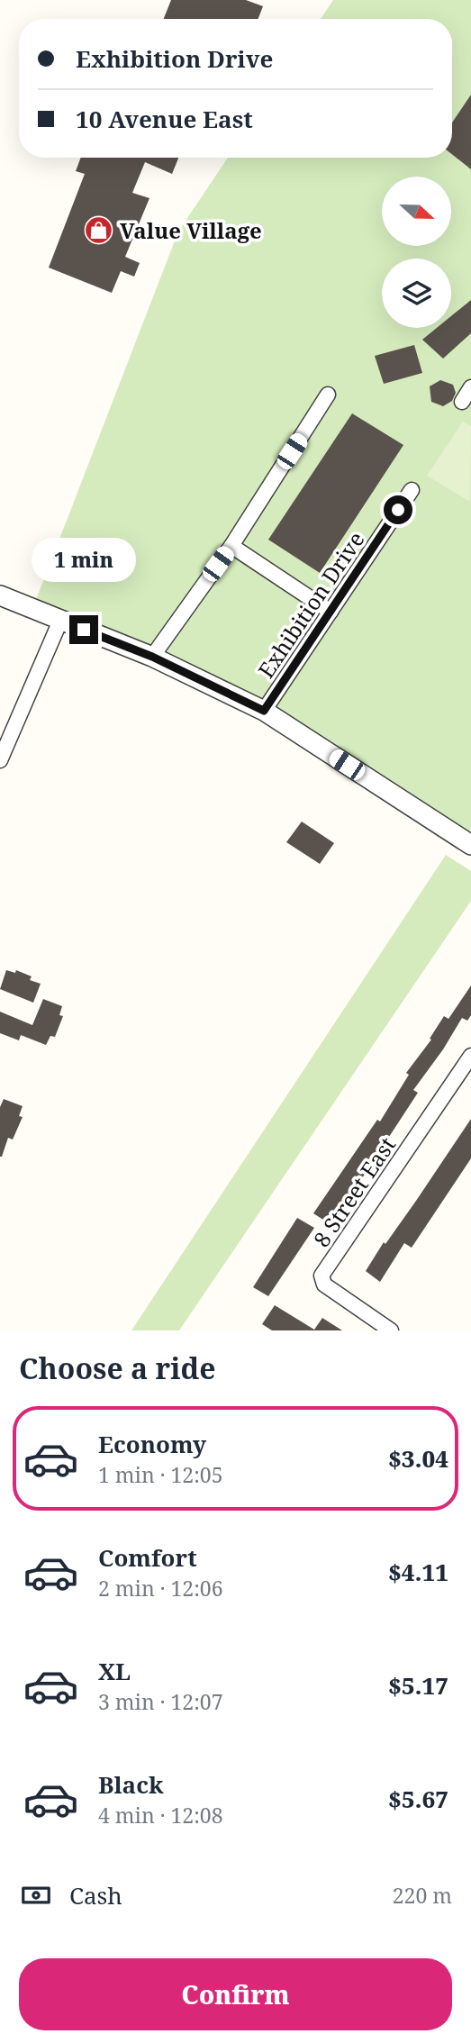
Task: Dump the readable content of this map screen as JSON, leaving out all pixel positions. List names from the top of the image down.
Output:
{
  "streets": {
    "street": ["Exhibition Drive", "8 Street East"]
  },
  "places": {
    "shop": ["Value Village"]
  },
  "north": "right",
  "page": {
    "banner": ["Exhibition Drive", "10 Avenue East"],
    "bubble": "1 min",
    "heading": "Choose a ride",
    "list": [
      {
        "name": "Economy",
        "note": "1 min · 12:05",
        "value": "$3.04"
      },
      {
        "name": "Comfort",
        "note": "2 min · 12:06",
        "value": "$4.11"
      },
      {
        "name": "XL",
        "note": "3 min · 12:07",
        "value": "$5.17"
      },
      {
        "name": "Black",
        "note": "4 min · 12:08",
        "value": "$5.67"
      }
    ],
    "pay": ["Cash", "220 m"],
    "buttons": "Confirm"
  }
}
